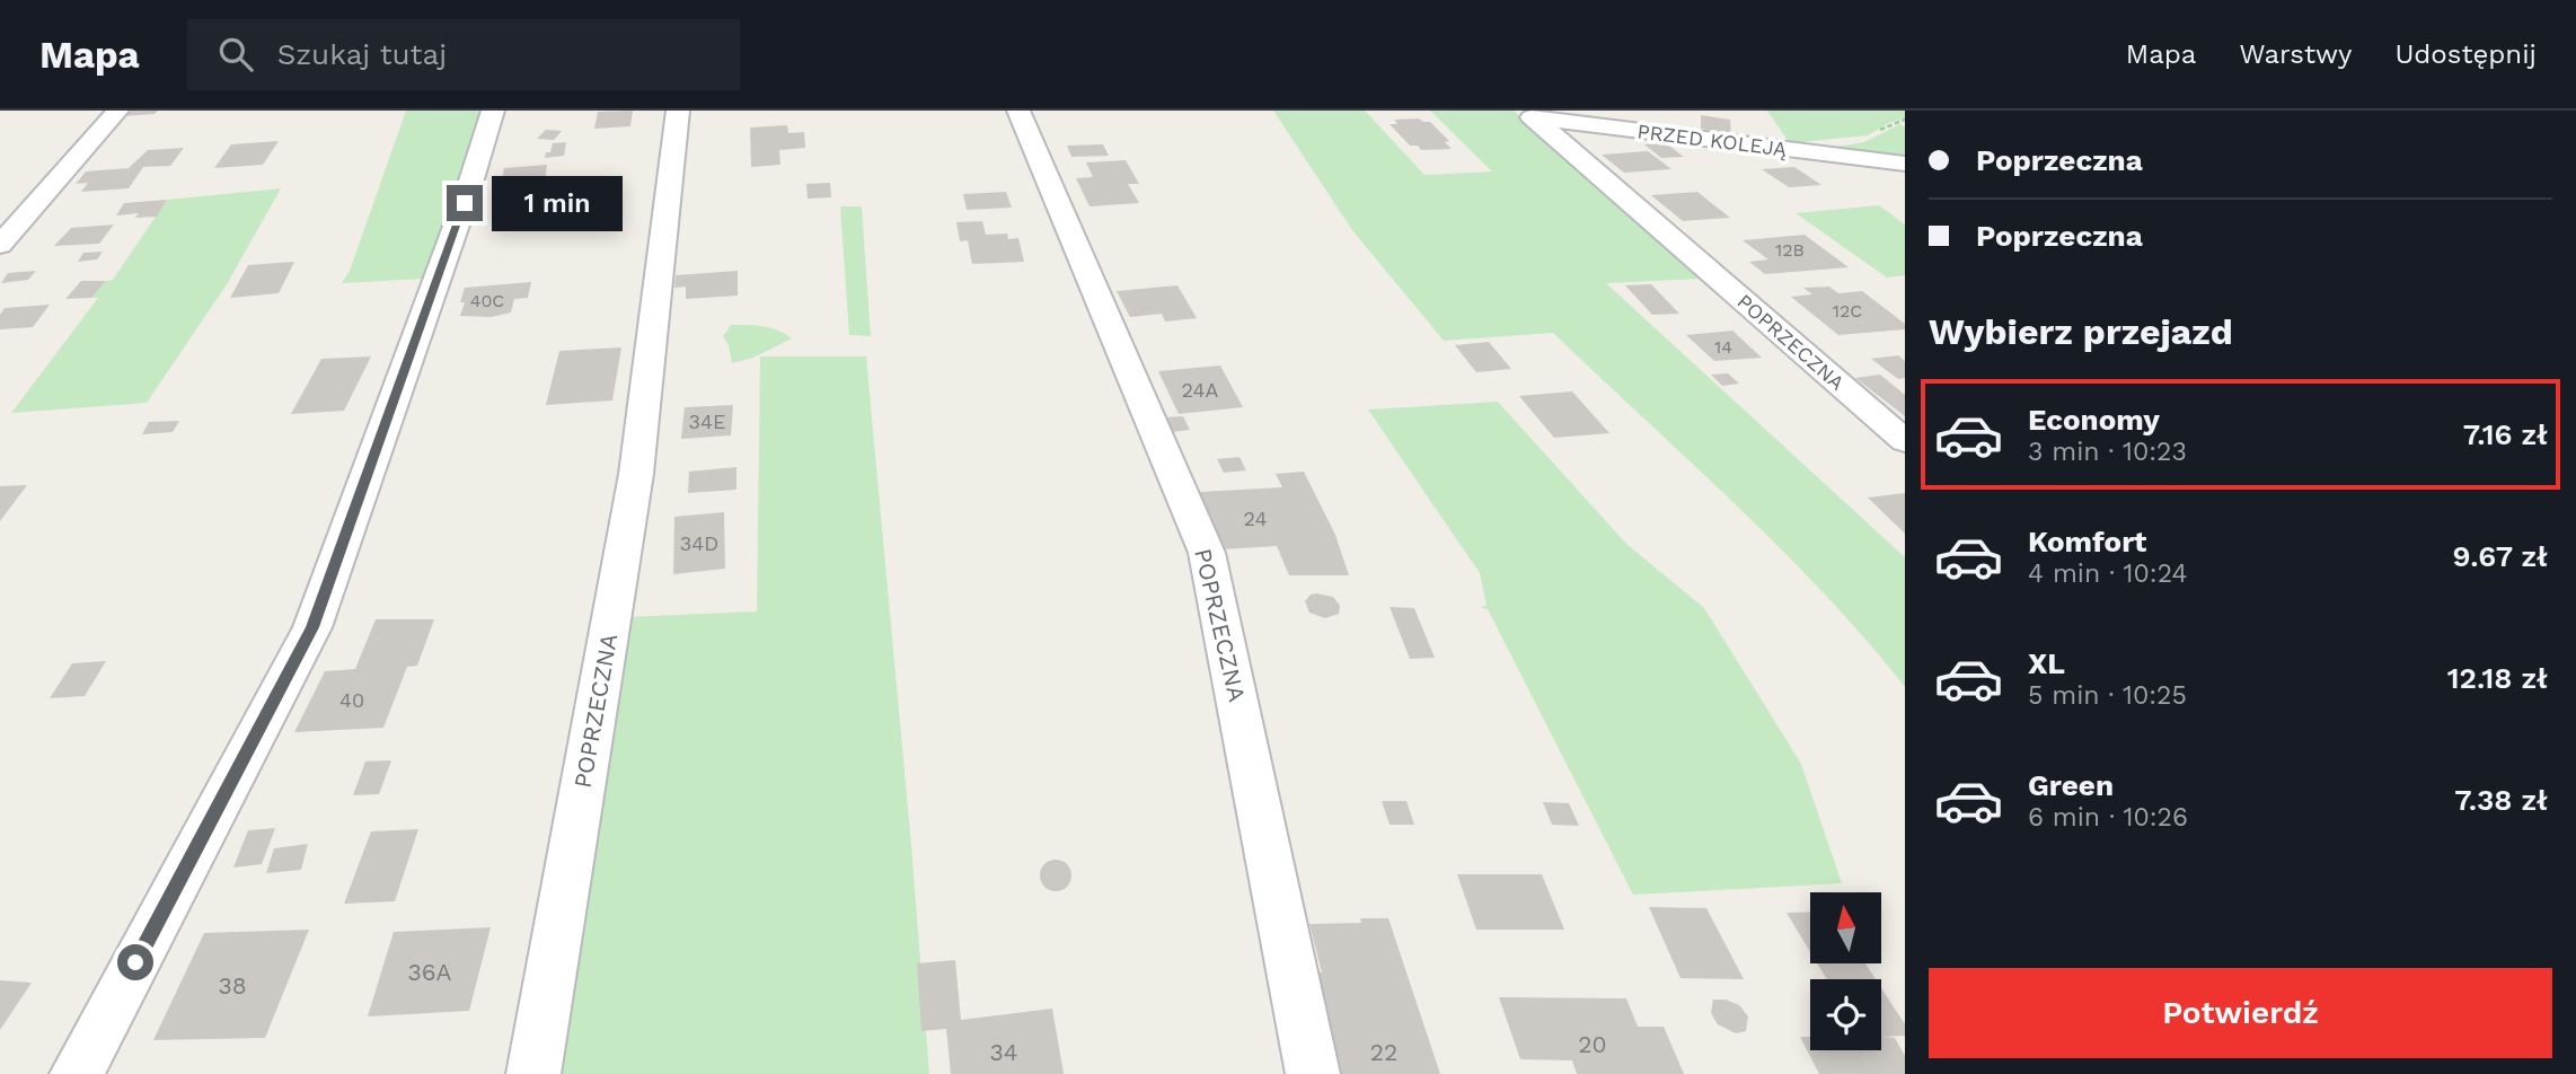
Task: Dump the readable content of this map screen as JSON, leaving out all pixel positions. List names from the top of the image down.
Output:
{
  "streets": {
    "street": ["PRZED KOLEJĄ", "POPRZECZNA"]
  },
  "crossings": [
    ["PRZED KOLEJĄ", "POPRZECZNA"]
  ],
  "house_numbers": [
    "12B",
    "40C",
    "12C",
    "14",
    "24A",
    "34E",
    "24",
    "34D",
    "40",
    "36A",
    "38",
    "20",
    "34",
    "22"
  ],
  "north": "top",
  "page": {
    "header": "Mapa",
    "search": "Szukaj tutaj",
    "nav": ["Mapa", "Warstwy", "Udostępnij"],
    "banner": ["Poprzeczna", "Poprzeczna"],
    "bubble": "1 min",
    "heading": "Wybierz przejazd",
    "list": [
      {
        "name": "Economy",
        "note": "3 min · 10:23",
        "value": "7.16 zł"
      },
      {
        "name": "Komfort",
        "note": "4 min · 10:24",
        "value": "9.67 zł"
      },
      {
        "name": "XL",
        "note": "5 min · 10:25",
        "value": "12.18 zł"
      },
      {
        "name": "Green",
        "note": "6 min · 10:26",
        "value": "7.38 zł"
      }
    ],
    "buttons": "Potwierdź"
  }
}
